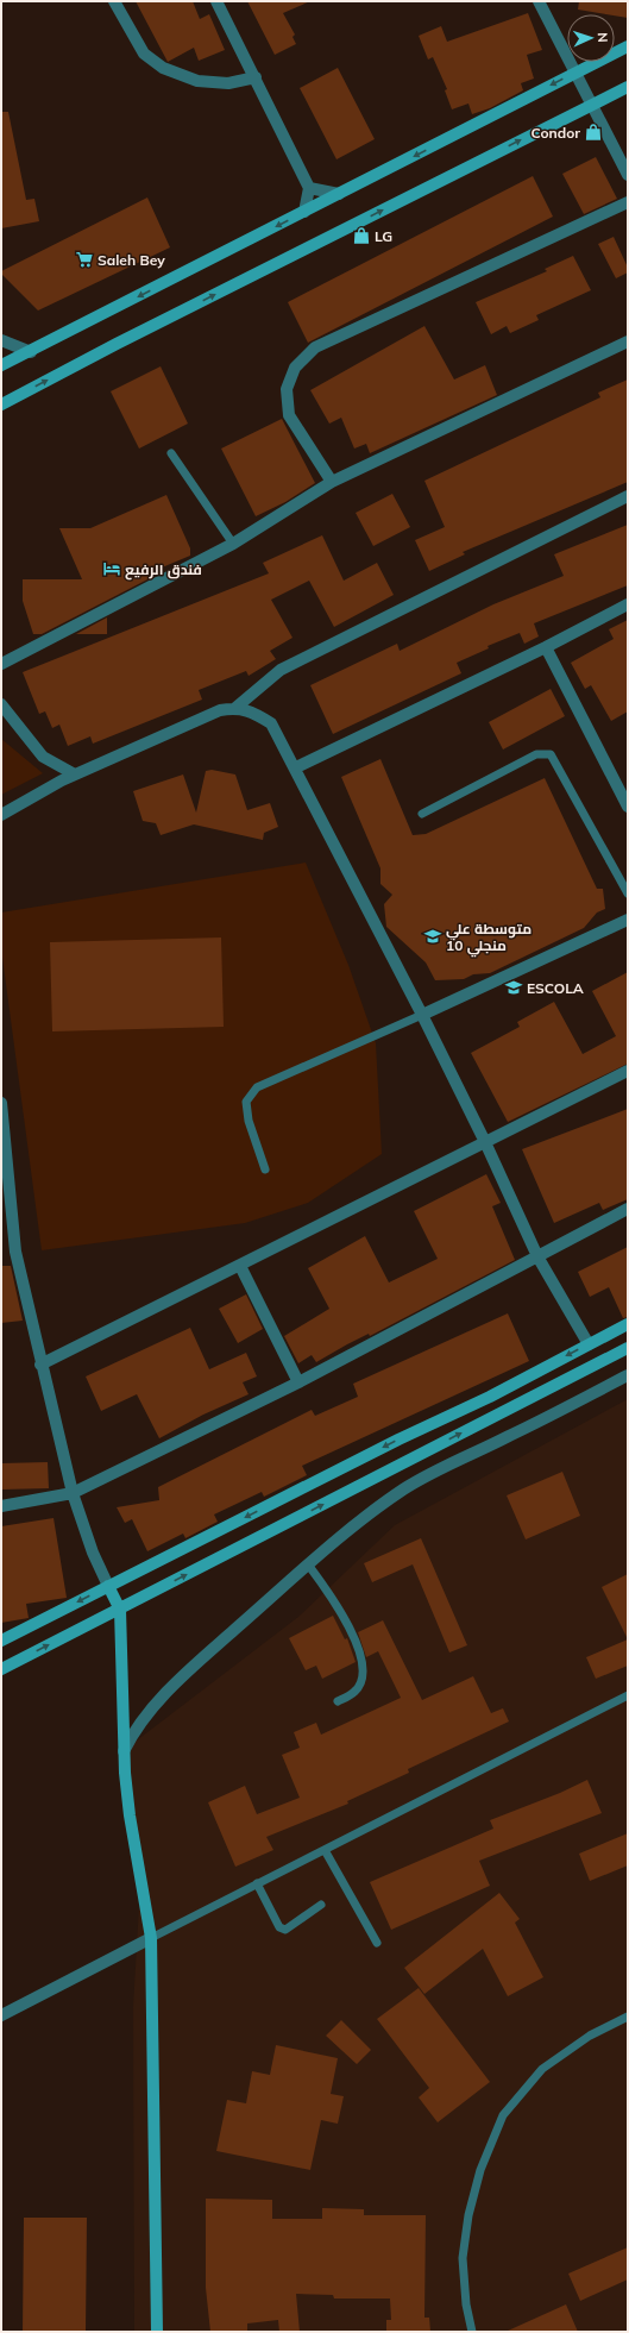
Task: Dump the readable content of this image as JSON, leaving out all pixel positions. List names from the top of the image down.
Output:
{
  "places": {
    "shop": ["Condor", "LG"],
    "supermarket": ["Saleh Bey"],
    "hotel": ["فندق الرفيع"],
    "school or university": ["متوسطة علي منجلي 10", "ESCOLA"]
  },
  "north": "right"
}
